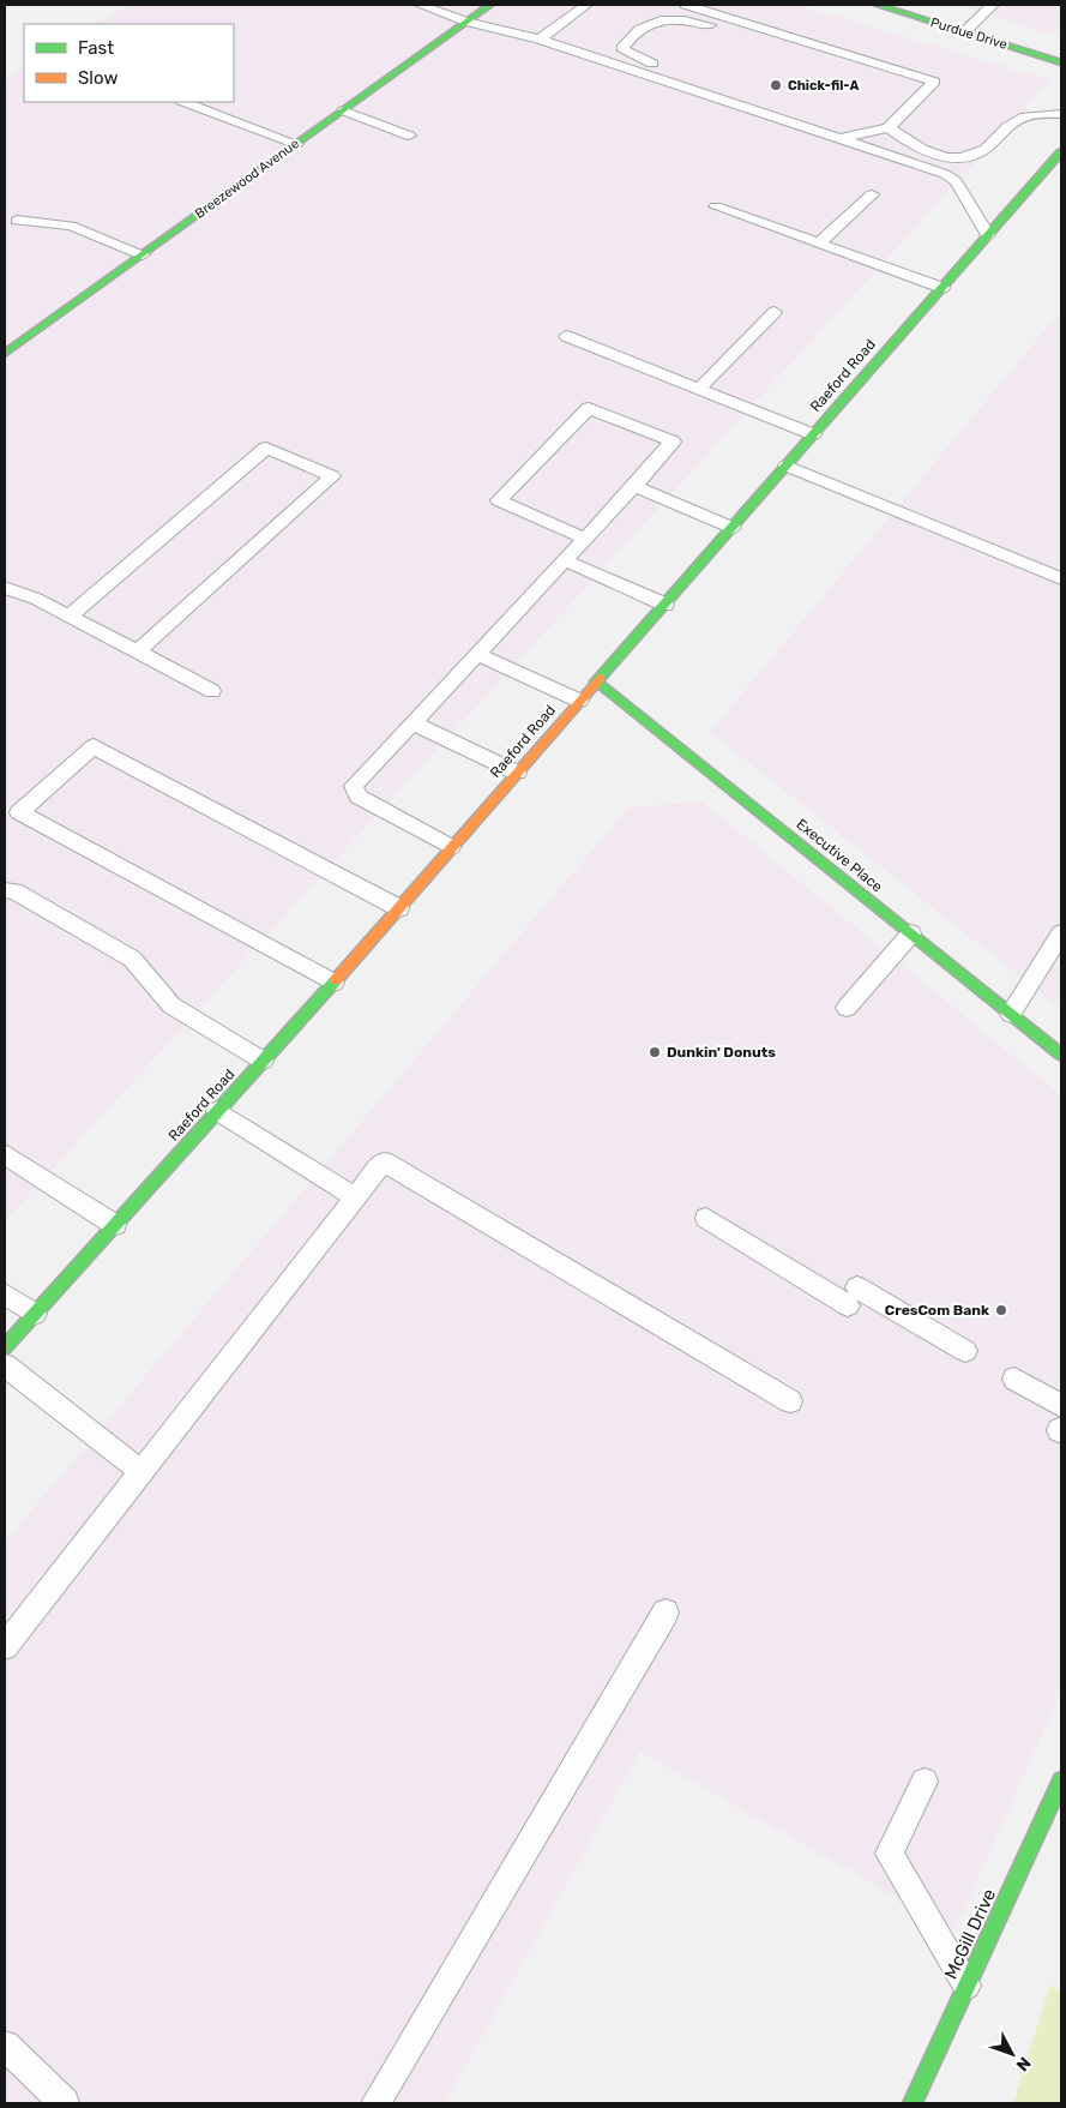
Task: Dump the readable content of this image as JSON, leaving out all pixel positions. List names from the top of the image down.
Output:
{
  "streets": {
    "street": [
      "Purdue Drive",
      "Breezewood Avenue",
      "Raeford Road",
      "Executive Place",
      "McGill Drive"
    ]
  },
  "crossings": [
    ["Raeford Road", "Executive Place"]
  ],
  "places": ["Chick-fil-A", "Dunkin' Donuts", "CresCom Bank"],
  "legend": ["Fast", "Slow"],
  "north": "bottom right"
}
